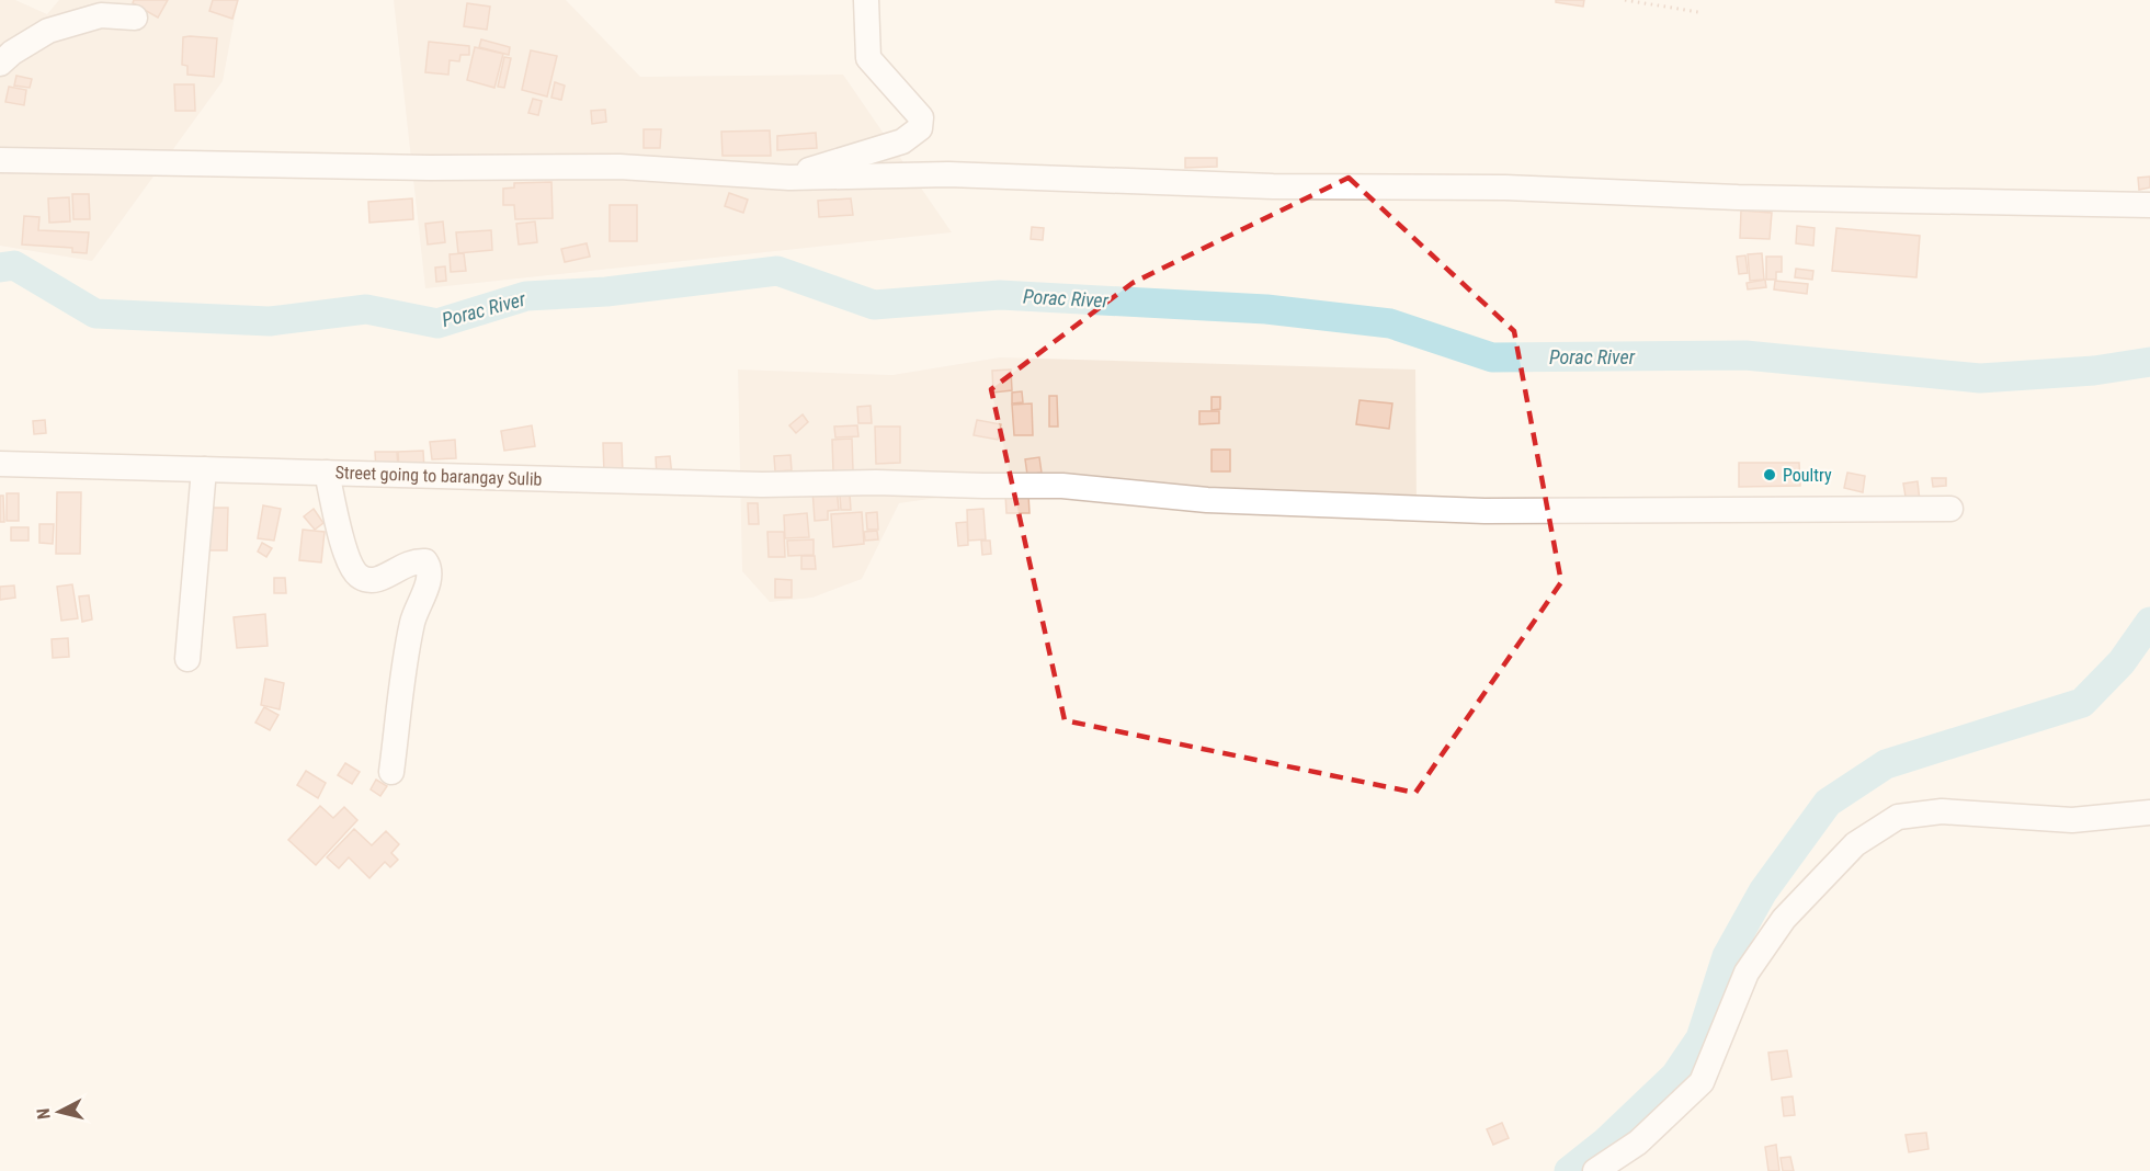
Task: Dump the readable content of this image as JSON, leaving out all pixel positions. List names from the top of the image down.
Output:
{
  "streets": {
    "street": ["Street going to barangay Sulib"]
  },
  "water": ["Porac River"],
  "places": ["Poultry"],
  "north": "left"
}
